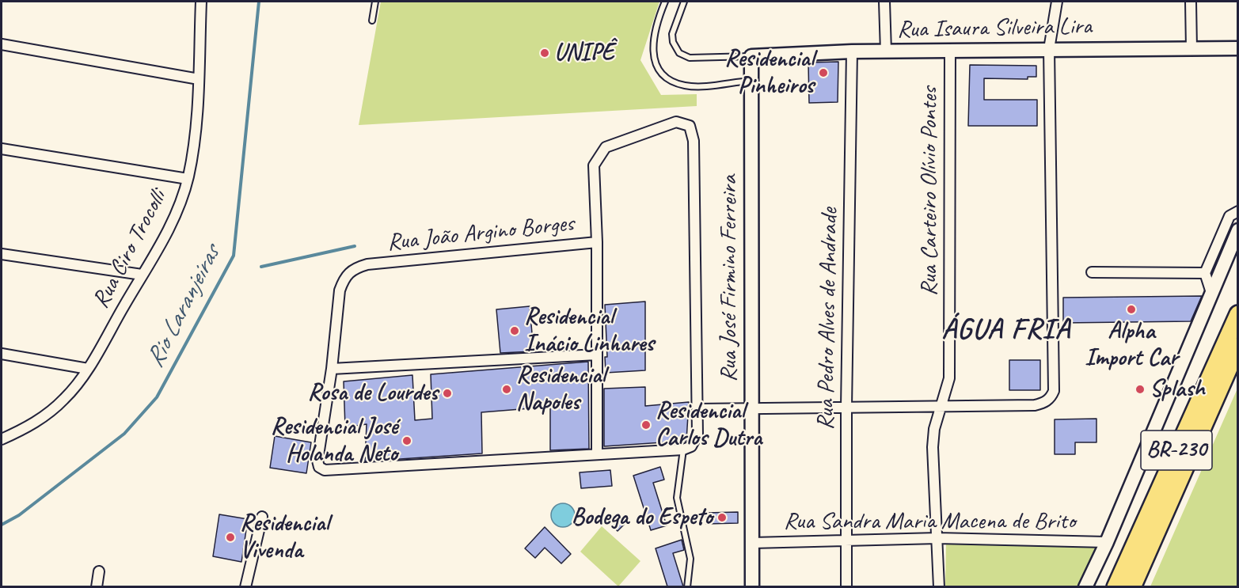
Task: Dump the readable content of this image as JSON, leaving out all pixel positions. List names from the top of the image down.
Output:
{
  "streets": {
    "highway": ["BR-230"],
    "main road": ["Rua Isaura Silveira Lira", "Rua José Firmino Ferreira"],
    "street": [
      "Rua Carteiro Olívio Pontes",
      "Rua João Argino Borges",
      "Rua Ciro Trocolli",
      "Rua Pedro Alves de Andrade",
      "Rua Sandra Maria Macena de Brito"
    ]
  },
  "crossings": [
    ["Rua Isaura Silveira Lira", "Rua Carteiro Olívio Pontes"],
    ["Rua Isaura Silveira Lira", "Rua José Firmino Ferreira"],
    ["Rua Isaura Silveira Lira", "Rua Pedro Alves de Andrade"],
    ["Rua Carteiro Olívio Pontes", "Rua Sandra Maria Macena de Brito"],
    ["Rua José Firmino Ferreira", "Rua Sandra Maria Macena de Brito"],
    ["Rua Pedro Alves de Andrade", "Rua Sandra Maria Macena de Brito"]
  ],
  "districts": ["ÁGUA FRIA"],
  "water": ["Rio Laranjeiras"],
  "places": [
    "UNIPÊ",
    "Residencial Pinheiros",
    "Alpha Import Car",
    "Residencial Inácio Linhares",
    "Residencial Napoles",
    "Splash",
    "Rosa de Lourdes",
    "Residencial Carlos Dutra",
    "Residencial José Holanda Neto",
    "Bodega do Espeto",
    "Residencial Vivenda"
  ]
}
